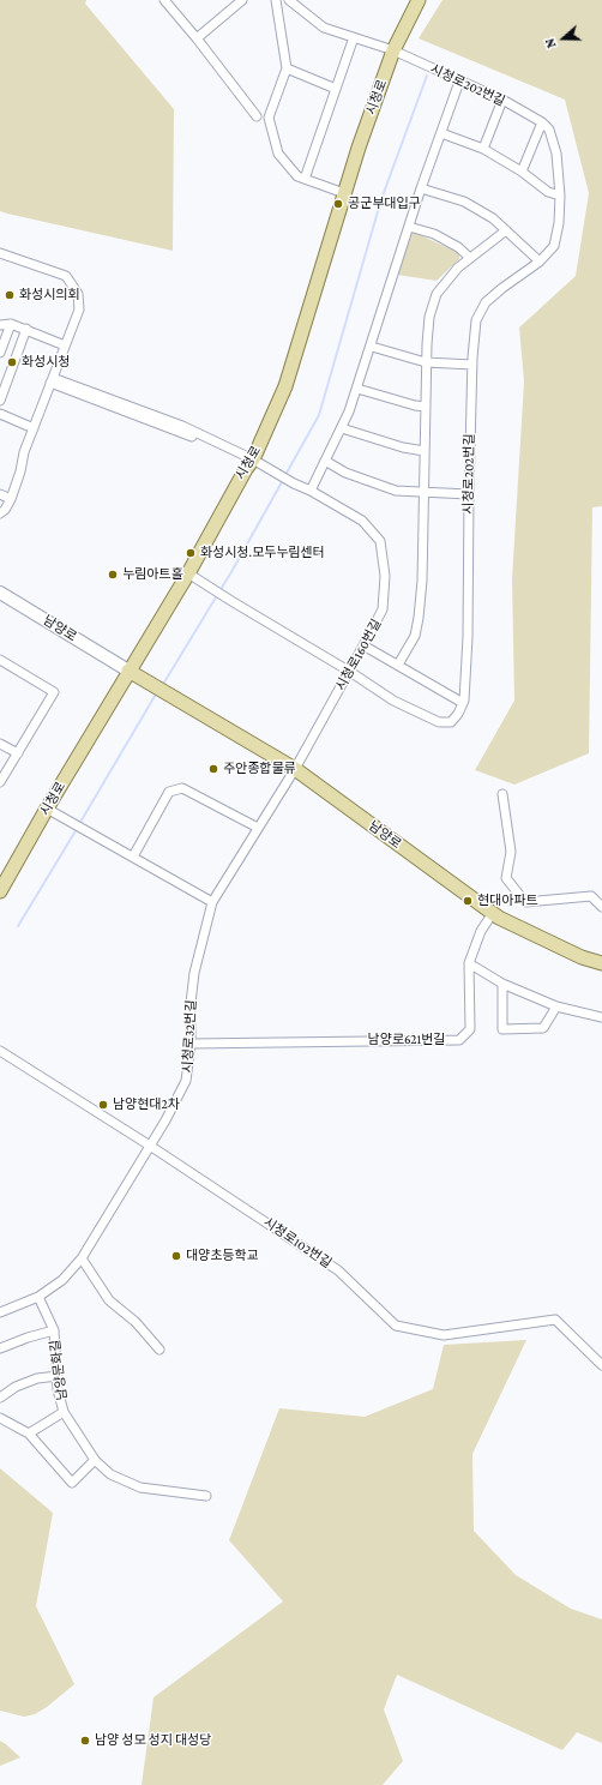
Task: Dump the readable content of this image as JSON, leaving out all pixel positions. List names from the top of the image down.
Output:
{
  "streets": {
    "main road": ["시청로", "남양로"],
    "street": [
      "시청로202번길",
      "시청로160번길",
      "시청로32번길",
      "남양로621번길",
      "시청로102번길",
      "남양문화길"
    ]
  },
  "crossings": [
    ["시청로202번길", "시청로"],
    ["시청로", "남양로"],
    ["시청로", "시청로160번길"],
    ["남양로", "시청로160번길"],
    ["남양로", "시청로32번길"],
    ["시청로160번길", "시청로32번길"],
    ["시청로32번길", "남양로621번길"],
    ["시청로32번길", "시청로102번길"],
    ["시청로32번길", "남양문화길"]
  ],
  "places": [
    "공군부대입구",
    "화성시의회",
    "화성시청",
    "화성시청.모두누림센터",
    "누림아트홀",
    "주안종합물류",
    "현대아파트",
    "남양현대2차",
    "대양초등학교",
    "남양 성모 성지 대성당"
  ],
  "north": "left"
}
